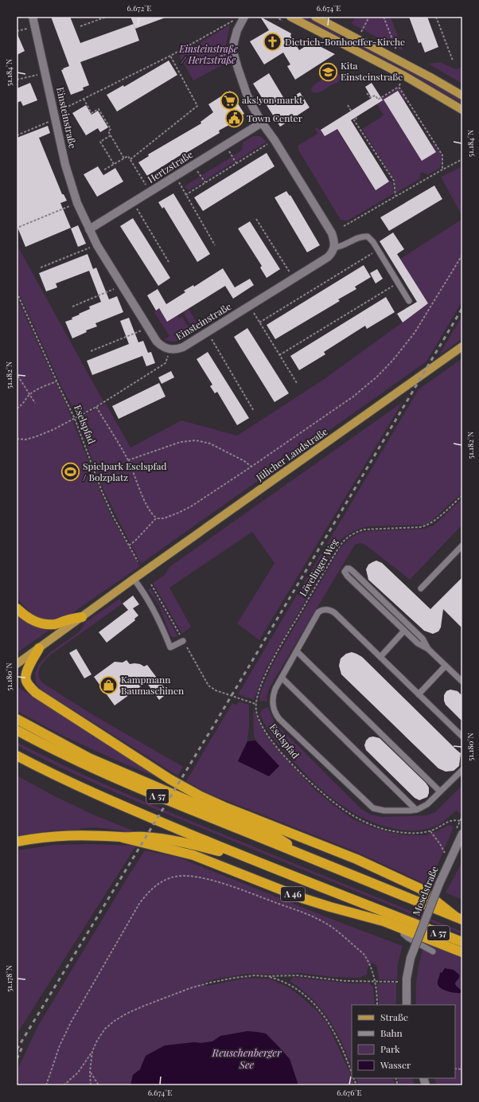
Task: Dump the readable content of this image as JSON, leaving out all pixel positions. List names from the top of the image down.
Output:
{
  "streets": {
    "highway": ["A 57", "A 46"],
    "main road": ["Jülicher Landstraße"],
    "street": ["Einsteinstraße", "Hertzstraße", "Moselstraße"],
    "path": ["Eselspfad", "Lövelinger Weg"]
  },
  "crossings": [
    ["Einsteinstraße", "Hertzstraße"],
    ["Eselspfad", "Lövelinger Weg"],
    ["A 57", "A 46"]
  ],
  "water": ["Reuschenberger See"],
  "parks": ["Einsteinstraße / Hertzstraße"],
  "places": {
    "church": ["Dietrich-Bonhoeffer-Kirche"],
    "school or university": ["Kita Einsteinstraße"],
    "supermarket": ["aks!yon markt"],
    "public building": ["Town Center"],
    "sports": ["Spielpark Eselspfad / Bolzplatz"],
    "shop": ["Kampmann Baumaschinen"]
  },
  "legend": [
    "Straße",
    "Bahn",
    "Park",
    "Wasser"
  ],
  "coordinates": [
    "6.672°E",
    "6.674°E",
    "51.184°N",
    "51.182°N",
    "51.180°N",
    "51.178°N",
    "6.676°E"
  ]
}
